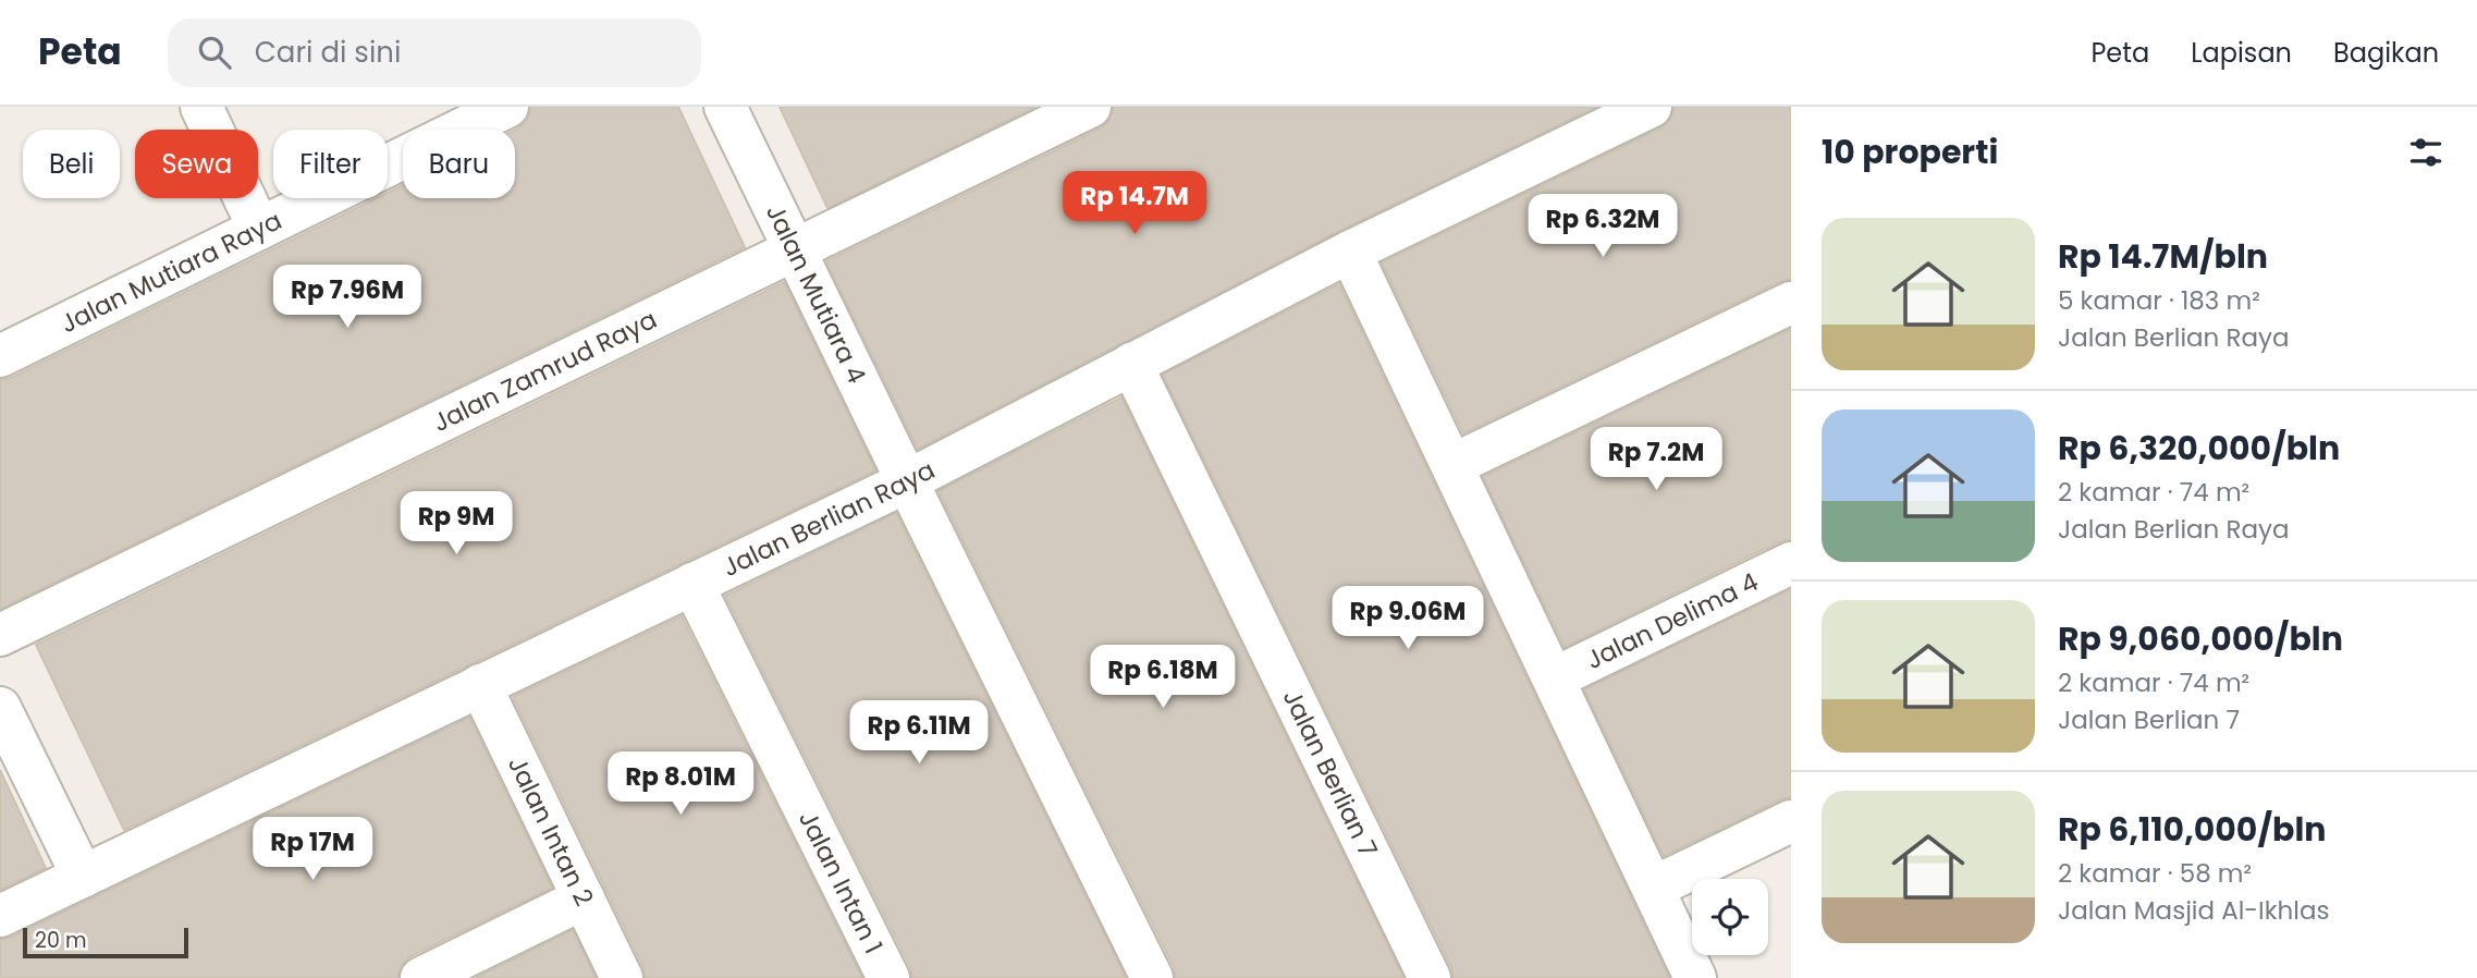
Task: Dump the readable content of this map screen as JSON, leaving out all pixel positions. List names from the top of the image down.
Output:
{
  "streets": {
    "street": [
      "Jalan Mutiara Raya",
      "Jalan Mutiara 4",
      "Jalan Zamrud Raya",
      "Jalan Berlian Raya",
      "Jalan Delima 4",
      "Jalan Berlian 7",
      "Jalan Intan 2",
      "Jalan Intan 1"
    ]
  },
  "crossings": [
    ["Jalan Mutiara 4", "Jalan Zamrud Raya"],
    ["Jalan Mutiara 4", "Jalan Berlian Raya"],
    ["Jalan Berlian Raya", "Jalan Berlian 7"],
    ["Jalan Berlian Raya", "Jalan Intan 2"],
    ["Jalan Berlian Raya", "Jalan Intan 1"]
  ],
  "scale_bar": "20 m",
  "page": {
    "header": "Peta",
    "search": "Cari di sini",
    "nav": ["Peta", "Lapisan", "Bagikan"],
    "heading": "10 properti",
    "chip": [
      "Beli",
      "Sewa",
      "Filter",
      "Baru"
    ],
    "price": [
      "Rp 14.7M",
      "Rp 6.32M",
      "Rp 7.96M",
      "Rp 7.2M",
      "Rp 9M",
      "Rp 9.06M",
      "Rp 6.18M",
      "Rp 6.11M",
      "Rp 8.01M",
      "Rp 17M"
    ],
    "list": [
      {
        "name": "Rp 14.7M/bln",
        "note": "5 kamar · 183 m² · Jalan Berlian Raya"
      },
      {
        "name": "Rp 6,320,000/bln",
        "note": "2 kamar · 74 m² · Jalan Berlian Raya"
      },
      {
        "name": "Rp 9,060,000/bln",
        "note": "2 kamar · 74 m² · Jalan Berlian 7"
      },
      {
        "name": "Rp 6,110,000/bln",
        "note": "2 kamar · 58 m² · Jalan Masjid Al-Ikhlas"
      }
    ],
    "scale": "20 m"
  }
}
